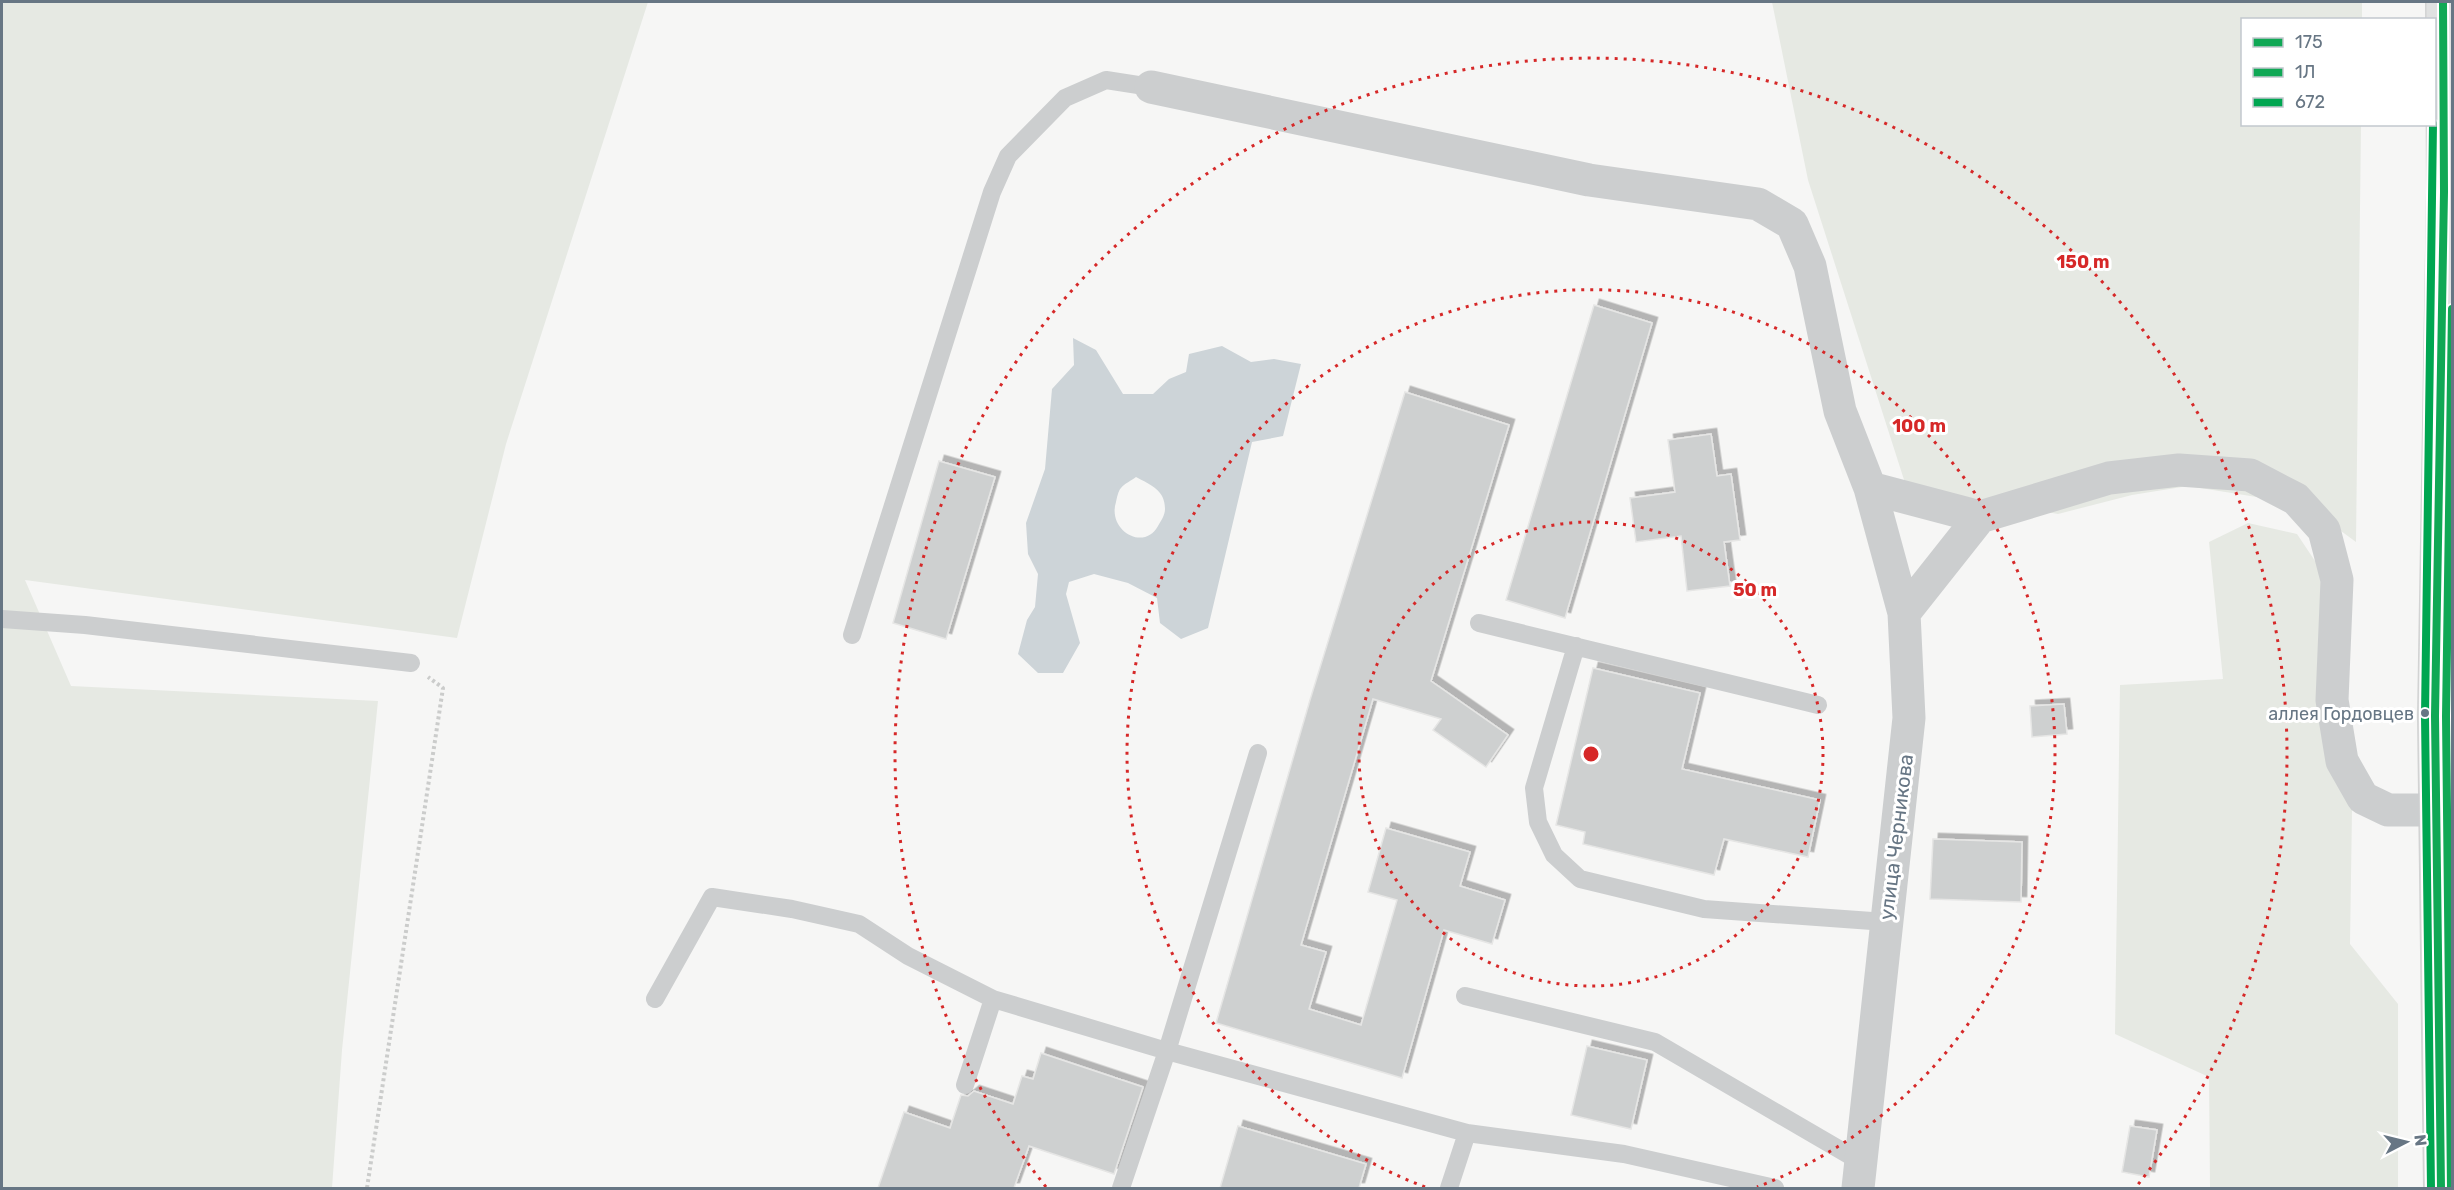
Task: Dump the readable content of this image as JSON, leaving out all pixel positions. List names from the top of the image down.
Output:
{
  "streets": {
    "street": ["улица Черникова"]
  },
  "places": ["аллея Гордовцев"],
  "lines": ["transit line 175", "transit line 672", "transit line 1Л"],
  "legend": ["175", "1Л", "672"],
  "north": "right",
  "rings": ["150 m", "100 m", "50 m"]
}
